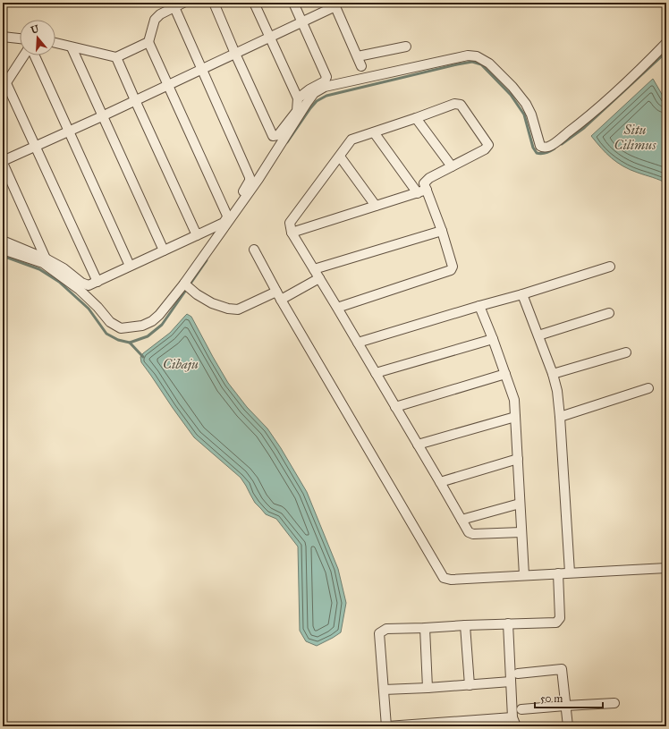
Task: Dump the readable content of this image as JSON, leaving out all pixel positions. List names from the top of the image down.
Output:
{
  "water": ["Situ Cilimus", "Cibaju"],
  "scale_bar": "50 m",
  "north": "top"
}
